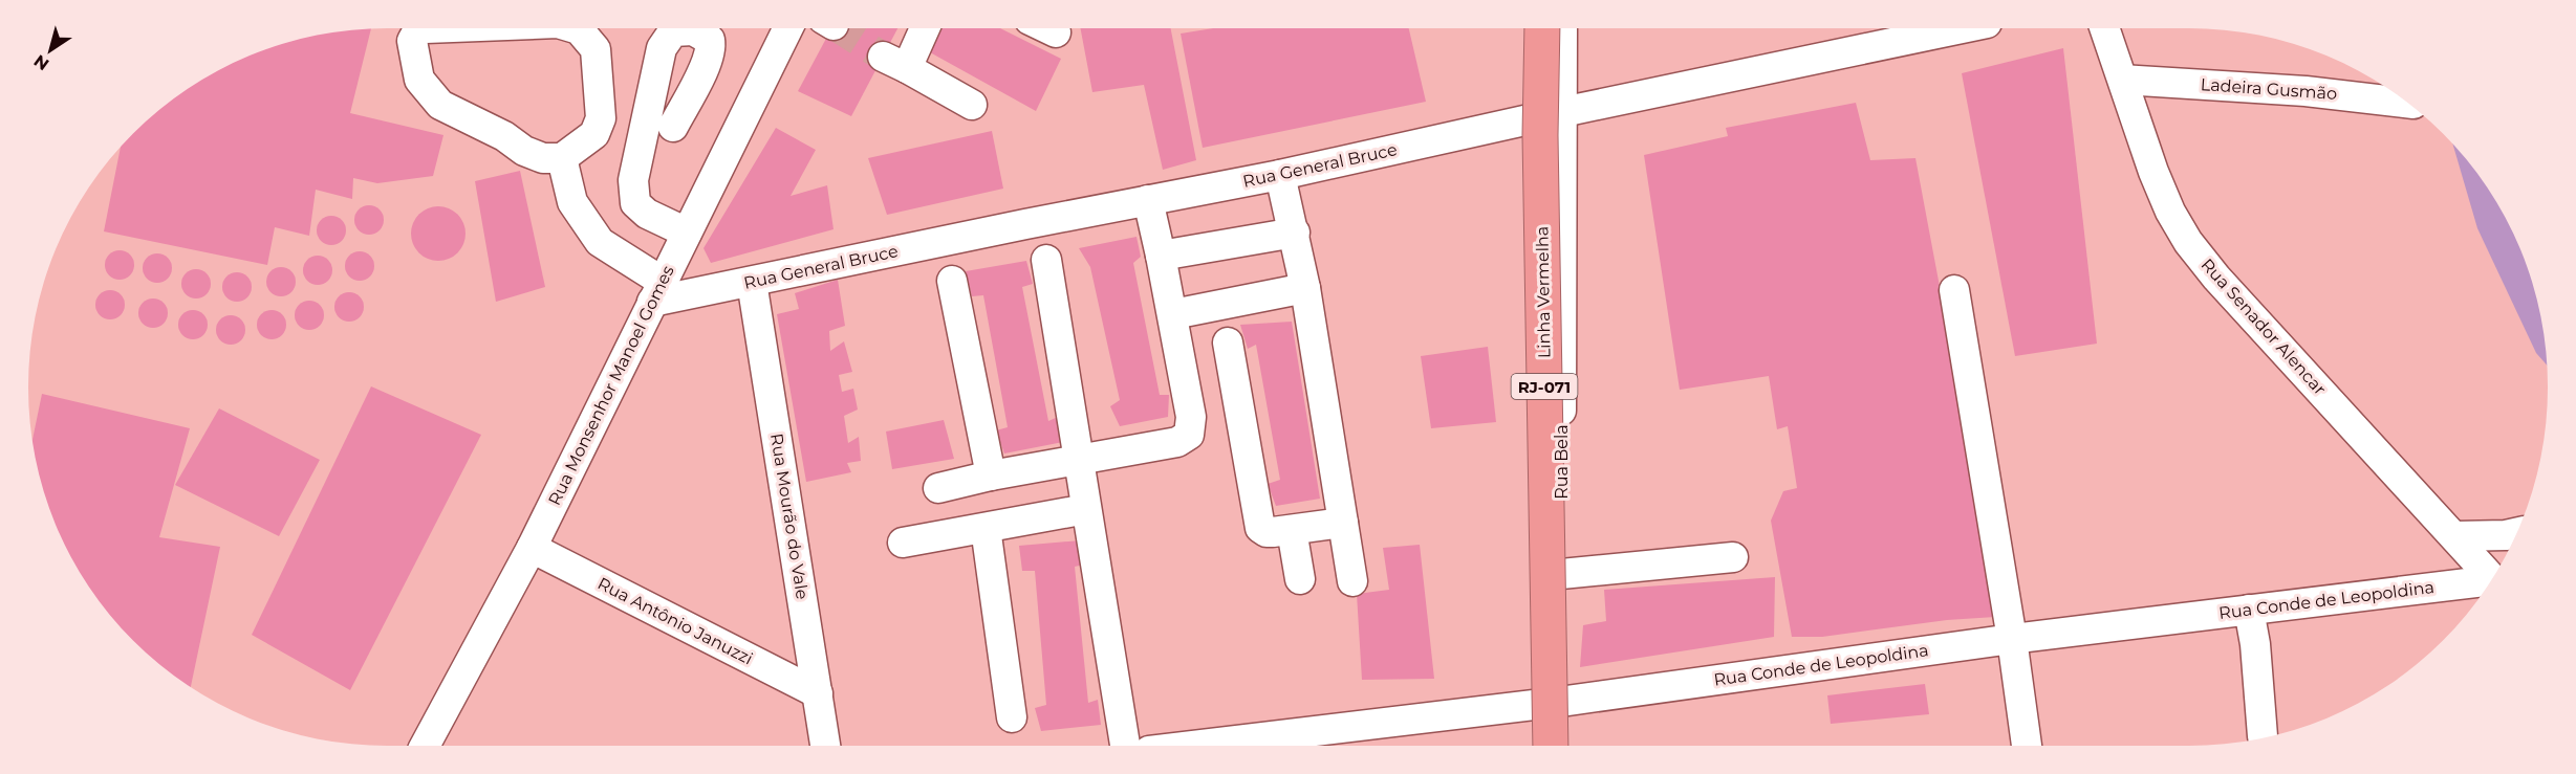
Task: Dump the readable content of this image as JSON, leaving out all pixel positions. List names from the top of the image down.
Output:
{
  "streets": {
    "highway": ["Linha Vermelha", "RJ-071"],
    "street": [
      "Ladeira Gusmão",
      "Rua General Bruce",
      "Rua Senador Alencar",
      "Rua Monsenhor Manoel Gomes",
      "Rua Bela",
      "Rua Mourão do Vale",
      "Rua Conde de Leopoldina",
      "Rua Antônio Januzzi"
    ]
  },
  "crossings": [
    ["Ladeira Gusmão", "Rua Senador Alencar"],
    ["Rua General Bruce", "Rua Monsenhor Manoel Gomes"],
    ["Rua General Bruce", "Rua Bela"],
    ["Rua General Bruce", "Rua Mourão do Vale"],
    ["Rua Monsenhor Manoel Gomes", "Rua Antônio Januzzi"],
    ["Rua Bela", "Rua Conde de Leopoldina"],
    ["Rua Mourão do Vale", "Rua Antônio Januzzi"]
  ],
  "north": "bottom left"
}
